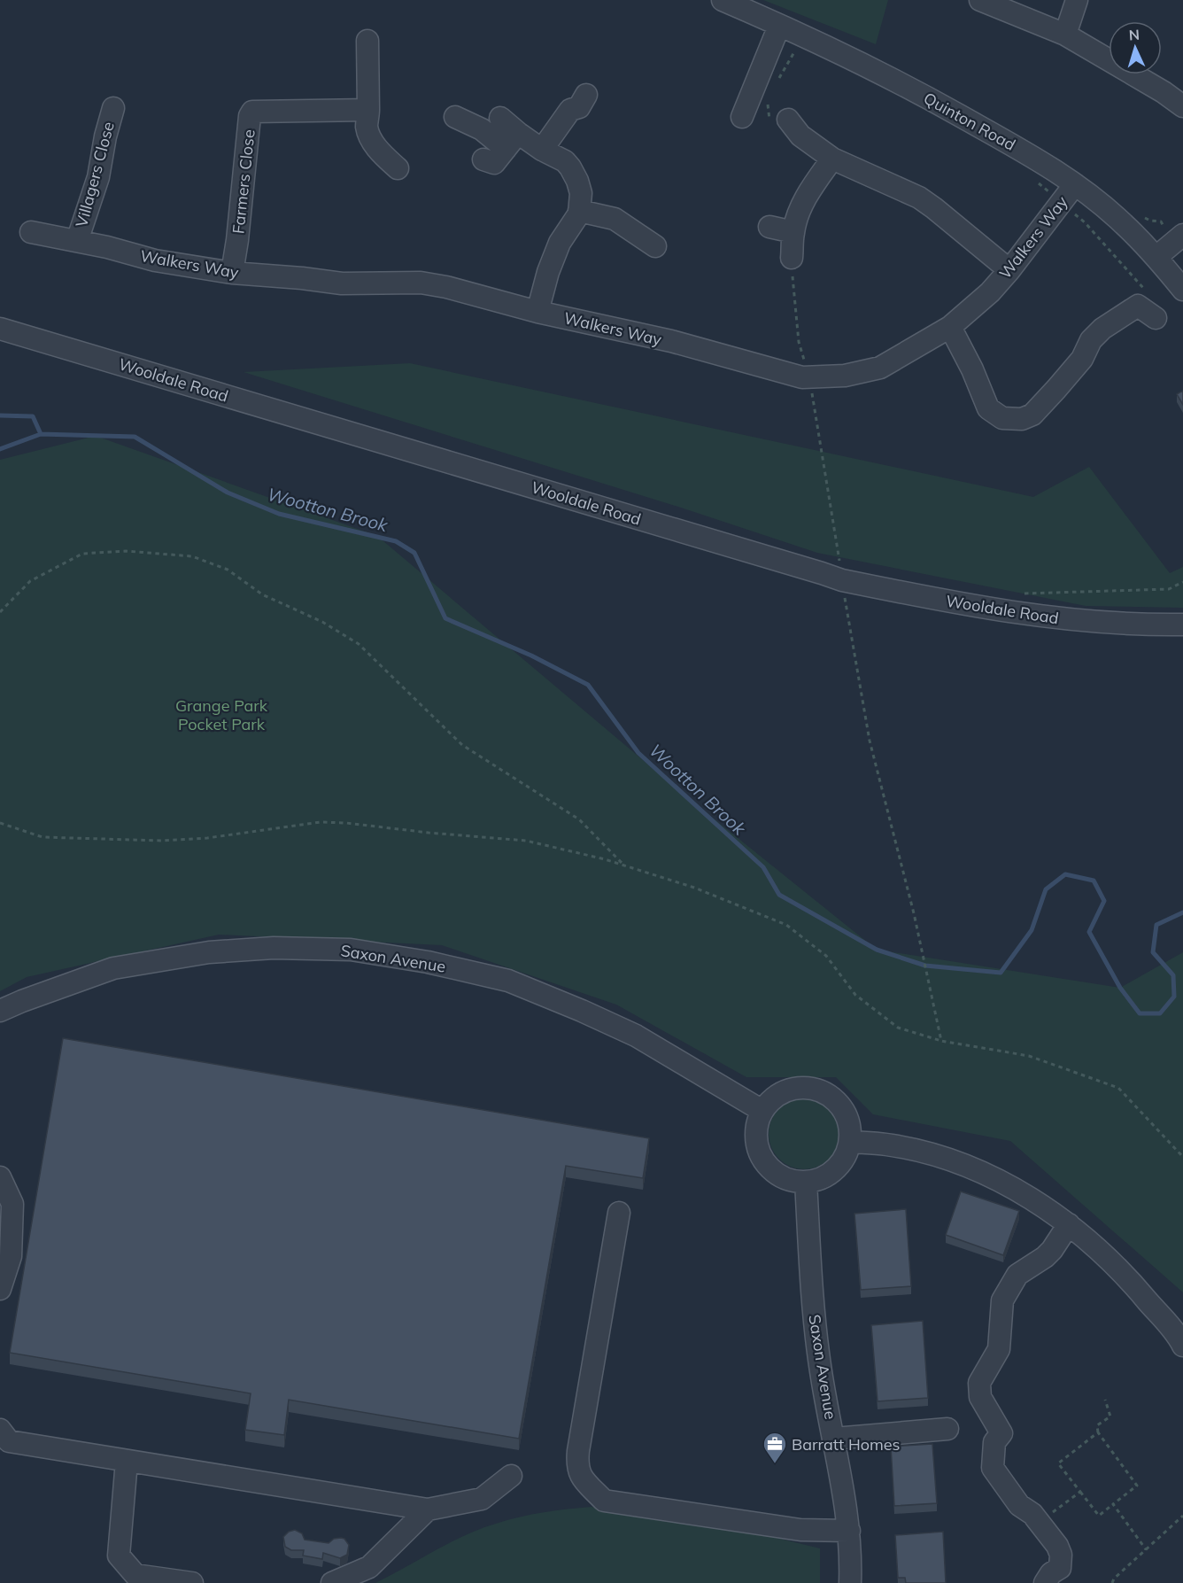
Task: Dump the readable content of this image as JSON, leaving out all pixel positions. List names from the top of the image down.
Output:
{
  "streets": {
    "street": [
      "Quinton Road",
      "Villagers Close",
      "Farmers Close",
      "Walkers Way",
      "Wooldale Road",
      "Saxon Avenue"
    ]
  },
  "crossings": [
    ["Quinton Road", "Walkers Way"],
    ["Villagers Close", "Walkers Way"],
    ["Farmers Close", "Walkers Way"]
  ],
  "water": ["Wootton Brook"],
  "parks": ["Grange Park Pocket Park"],
  "places": {
    "office": ["Barratt Homes"]
  },
  "north": "top"
}
